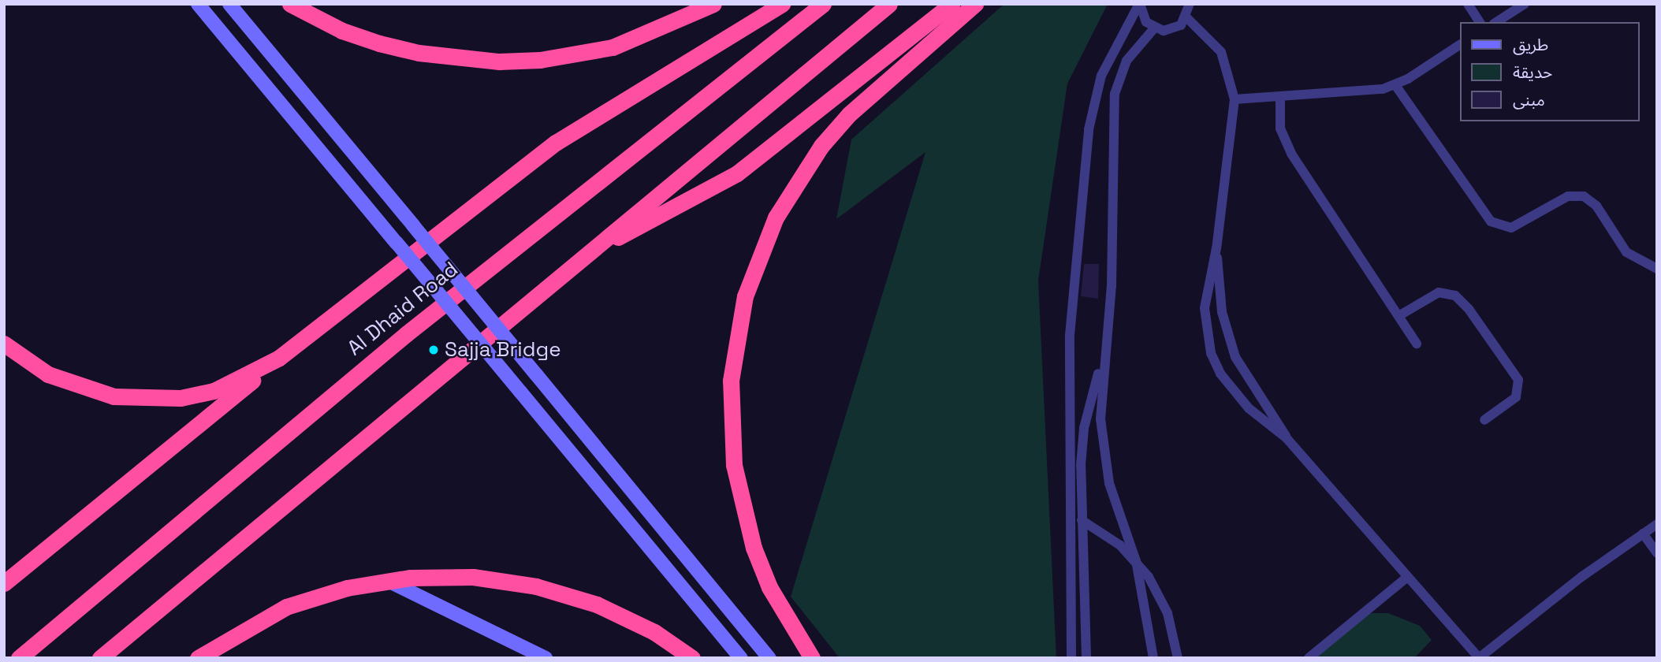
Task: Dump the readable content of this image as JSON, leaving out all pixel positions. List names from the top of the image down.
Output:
{
  "streets": {
    "highway": ["Al Dhaid Road"]
  },
  "places": ["Sajja Bridge"],
  "legend": ["طريق", "حديقة", "مبنى"]
}
